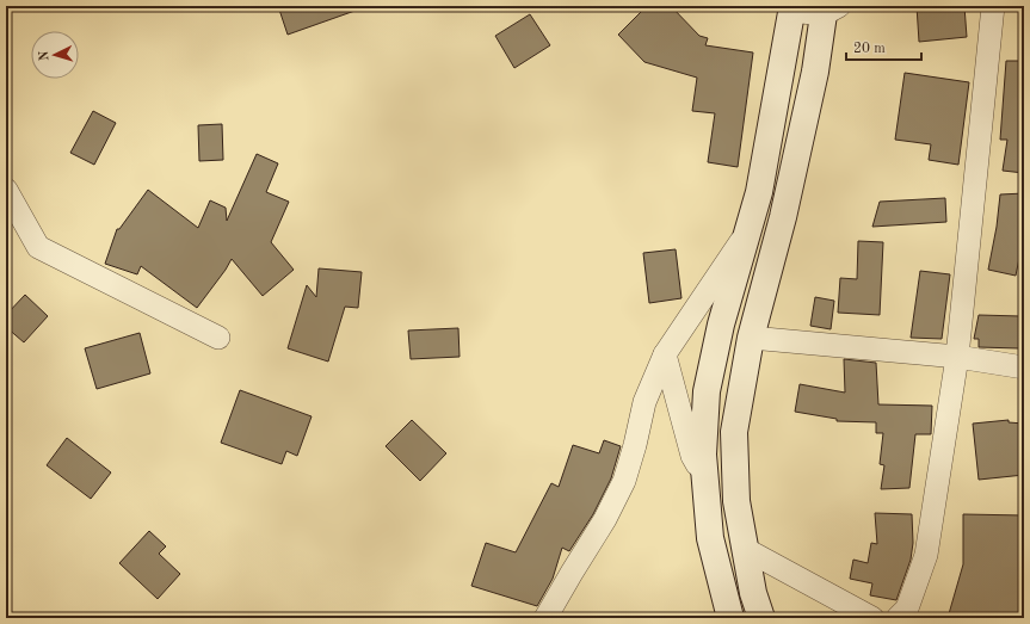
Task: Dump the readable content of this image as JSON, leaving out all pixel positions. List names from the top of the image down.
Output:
{
  "scale_bar": "20 m",
  "north": "left"
}
